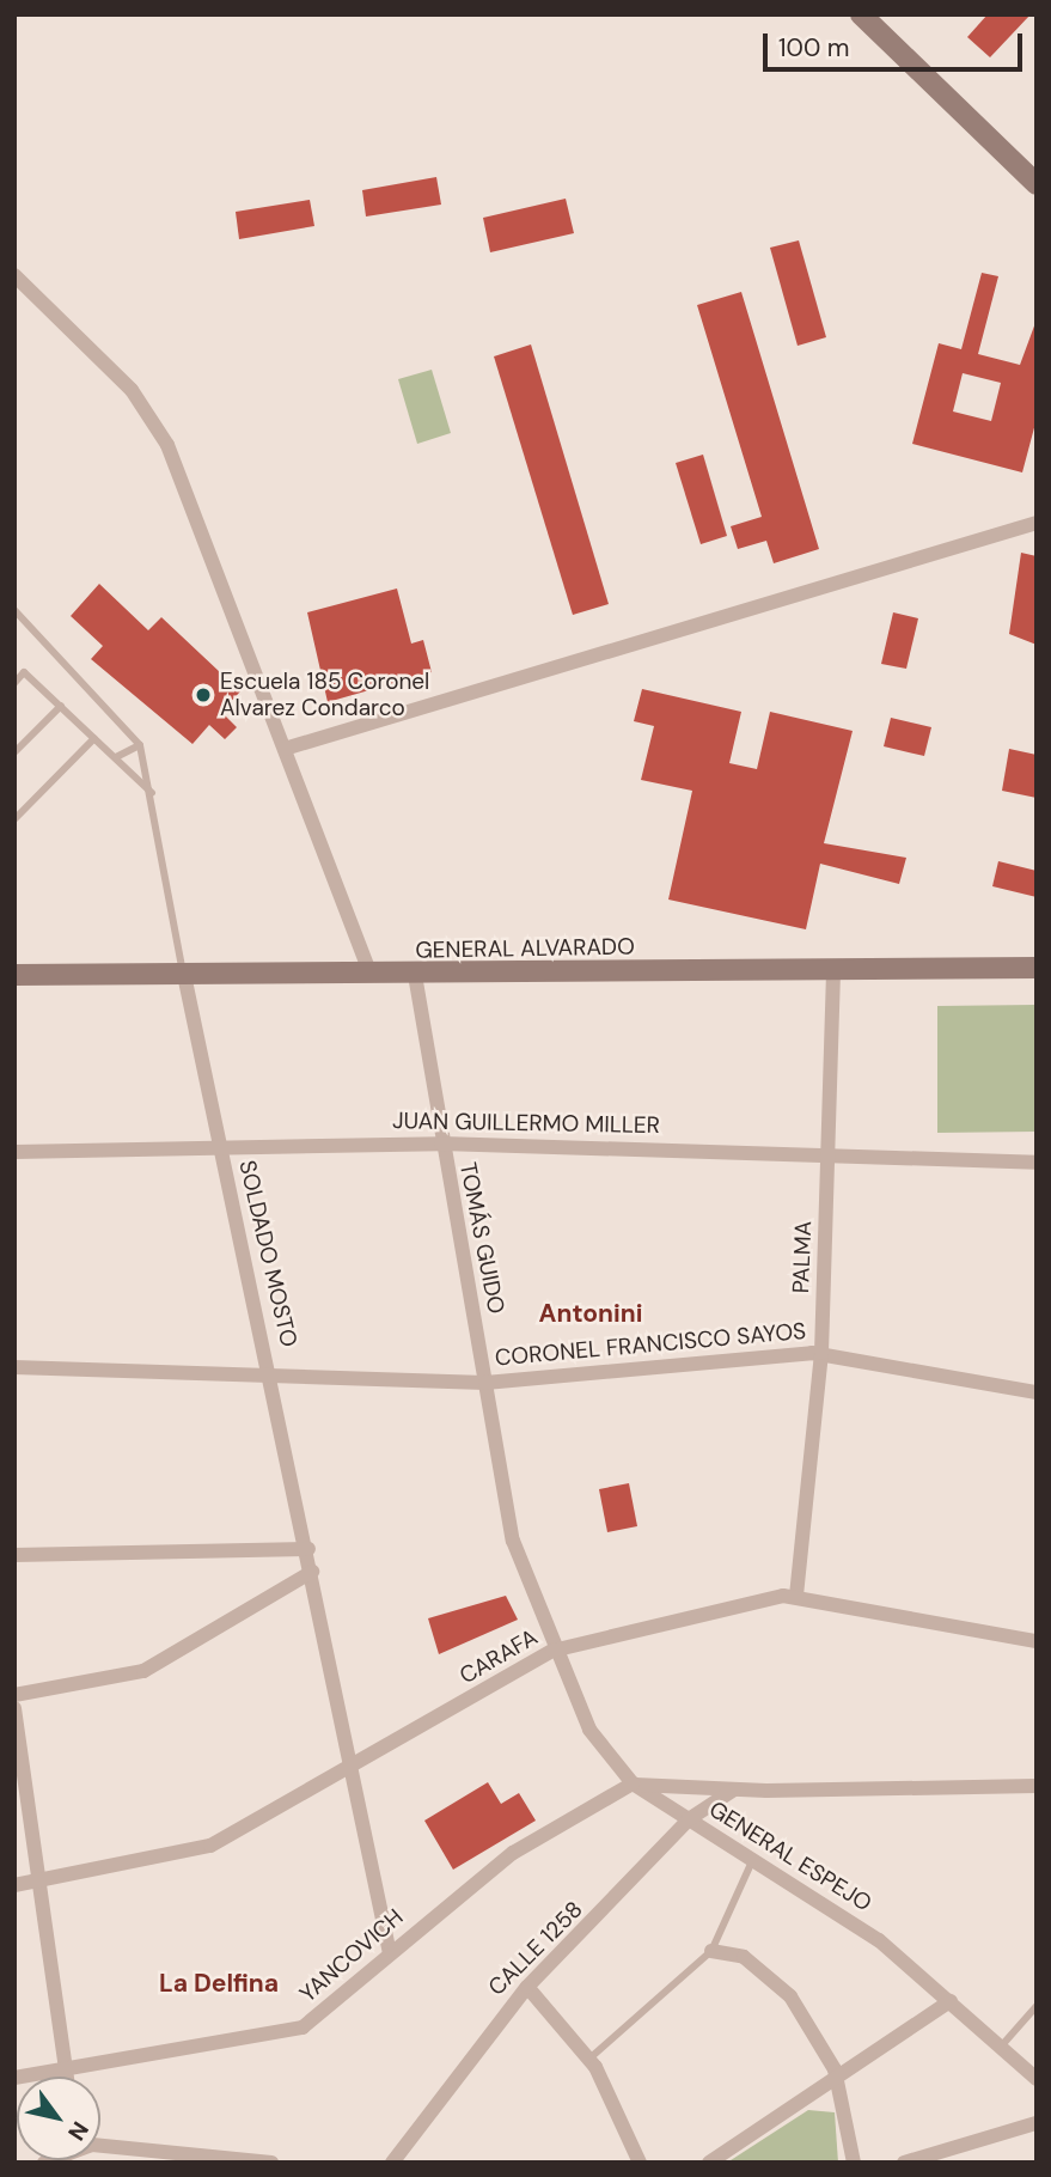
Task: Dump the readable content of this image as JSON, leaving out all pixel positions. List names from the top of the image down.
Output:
{
  "streets": {
    "street": [
      "GENERAL ALVARADO",
      "JUAN GUILLERMO MILLER",
      "TOMÁS GUIDO",
      "SOLDADO MOSTO",
      "PALMA",
      "CORONEL FRANCISCO SAYOS",
      "CARAFA",
      "GENERAL ESPEJO",
      "CALLE 1258",
      "YANCOVICH"
    ]
  },
  "crossings": [
    ["GENERAL ALVARADO", "TOMÁS GUIDO"],
    ["GENERAL ALVARADO", "SOLDADO MOSTO"],
    ["GENERAL ALVARADO", "PALMA"],
    ["JUAN GUILLERMO MILLER", "TOMÁS GUIDO"],
    ["JUAN GUILLERMO MILLER", "SOLDADO MOSTO"],
    ["JUAN GUILLERMO MILLER", "PALMA"],
    ["TOMÁS GUIDO", "CORONEL FRANCISCO SAYOS"],
    ["TOMÁS GUIDO", "CARAFA"],
    ["TOMÁS GUIDO", "GENERAL ESPEJO"],
    ["SOLDADO MOSTO", "CORONEL FRANCISCO SAYOS"],
    ["SOLDADO MOSTO", "CARAFA"],
    ["SOLDADO MOSTO", "YANCOVICH"],
    ["PALMA", "CORONEL FRANCISCO SAYOS"],
    ["PALMA", "CARAFA"],
    ["CARAFA", "GENERAL ESPEJO"],
    ["GENERAL ESPEJO", "CALLE 1258"],
    ["GENERAL ESPEJO", "YANCOVICH"]
  ],
  "districts": ["Antonini", "La Delfina"],
  "places": ["Escuela 185 Coronel Alvarez Condarco"],
  "scale_bar": "100 m",
  "north": "bottom right"
}
